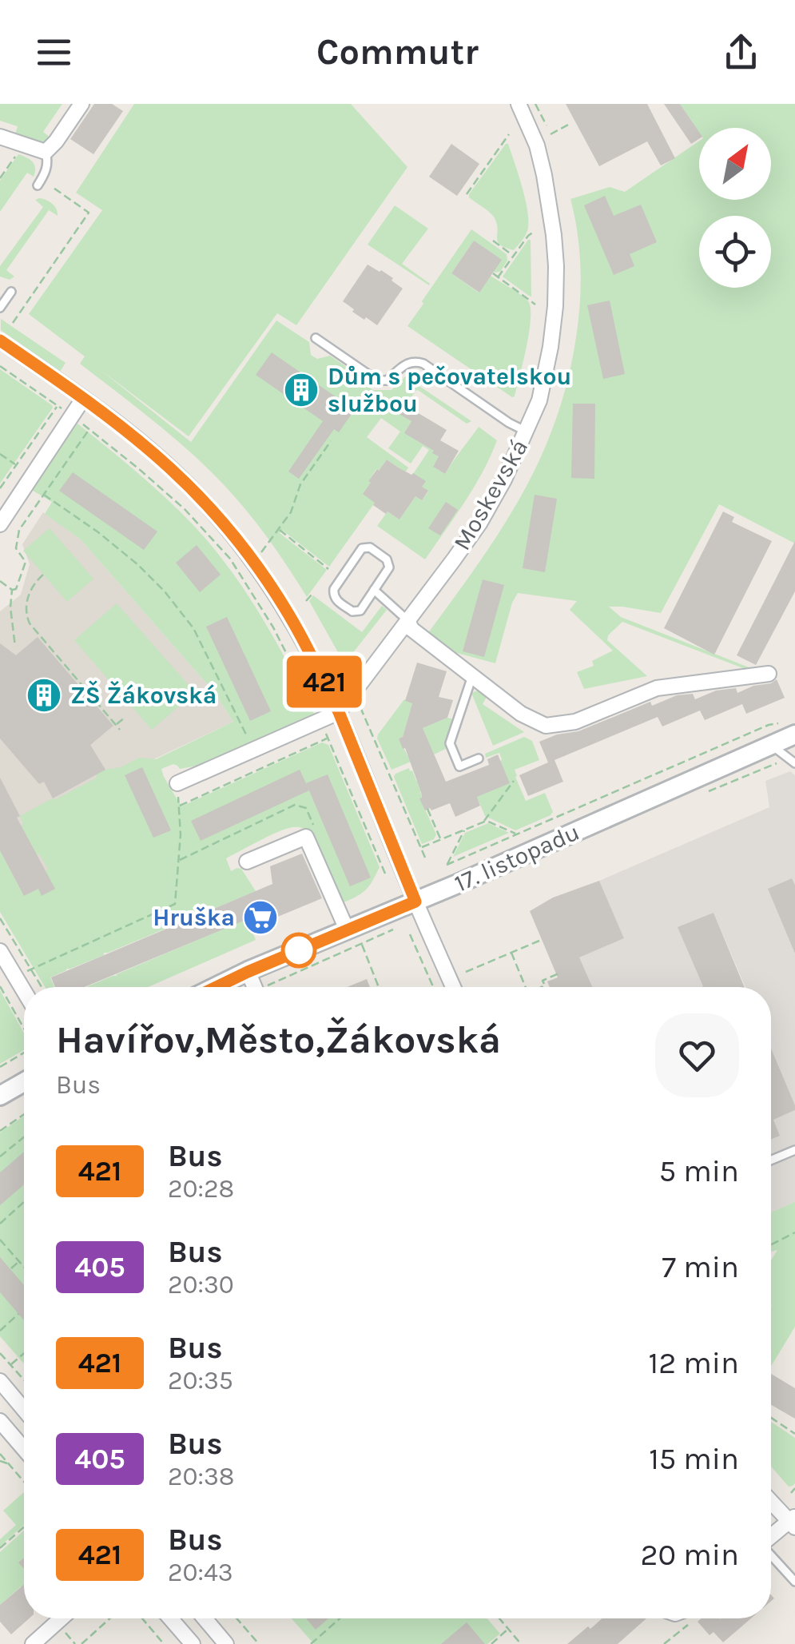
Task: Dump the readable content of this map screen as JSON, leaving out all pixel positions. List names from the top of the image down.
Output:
{
  "streets": {
    "street": ["Moskevská", "17. listopadu"]
  },
  "places": {
    "building": ["Dům s pečovatelskou službou", "ZŠ Žákovská"],
    "supermarket": ["Hruška"]
  },
  "lines": ["bus line 421"],
  "north": "top right",
  "page": {
    "header": "Commutr",
    "on_map": "421",
    "heading": ["Havířov,Město,Žákovská", "Bus"],
    "list": [
      {
        "mark": "421",
        "name": "Bus",
        "note": "20:28",
        "value": "5 min"
      },
      {
        "mark": "405",
        "name": "Bus",
        "note": "20:30",
        "value": "7 min"
      },
      {
        "mark": "421",
        "name": "Bus",
        "note": "20:35",
        "value": "12 min"
      },
      {
        "mark": "405",
        "name": "Bus",
        "note": "20:38",
        "value": "15 min"
      },
      {
        "mark": "421",
        "name": "Bus",
        "note": "20:43",
        "value": "20 min"
      }
    ]
  }
}
